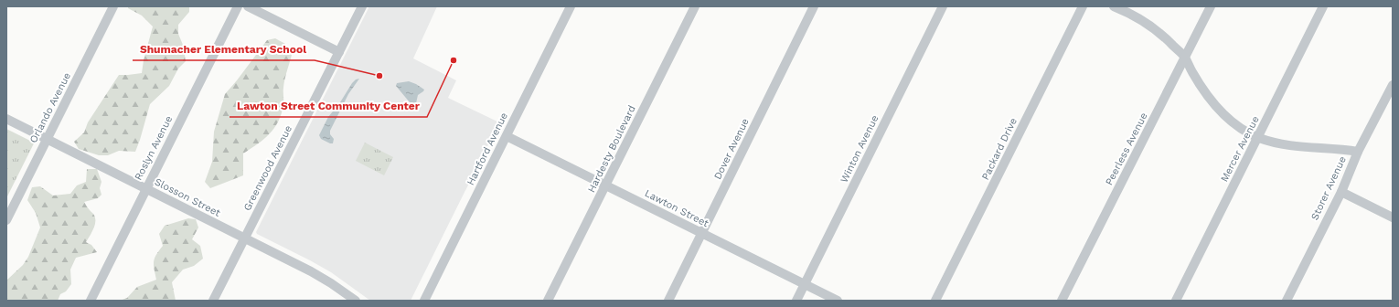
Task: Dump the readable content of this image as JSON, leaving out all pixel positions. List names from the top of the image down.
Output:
{
  "streets": {
    "street": [
      "Orlando Avenue",
      "Roslyn Avenue",
      "Hartford Avenue",
      "Hardesty Boulevard",
      "Dover Avenue",
      "Winton Avenue",
      "Packard Drive",
      "Peerless Avenue",
      "Mercer Avenue",
      "Greenwood Avenue",
      "Storer Avenue",
      "Slosson Street",
      "Lawton Street"
    ]
  },
  "crossings": [
    ["Orlando Avenue", "Slosson Street"],
    ["Roslyn Avenue", "Slosson Street"],
    ["Hartford Avenue", "Lawton Street"],
    ["Hardesty Boulevard", "Lawton Street"],
    ["Dover Avenue", "Lawton Street"],
    ["Winton Avenue", "Lawton Street"],
    ["Greenwood Avenue", "Slosson Street"]
  ],
  "places": ["Lawton Street Community Center", "Shumacher Elementary School"]
}
